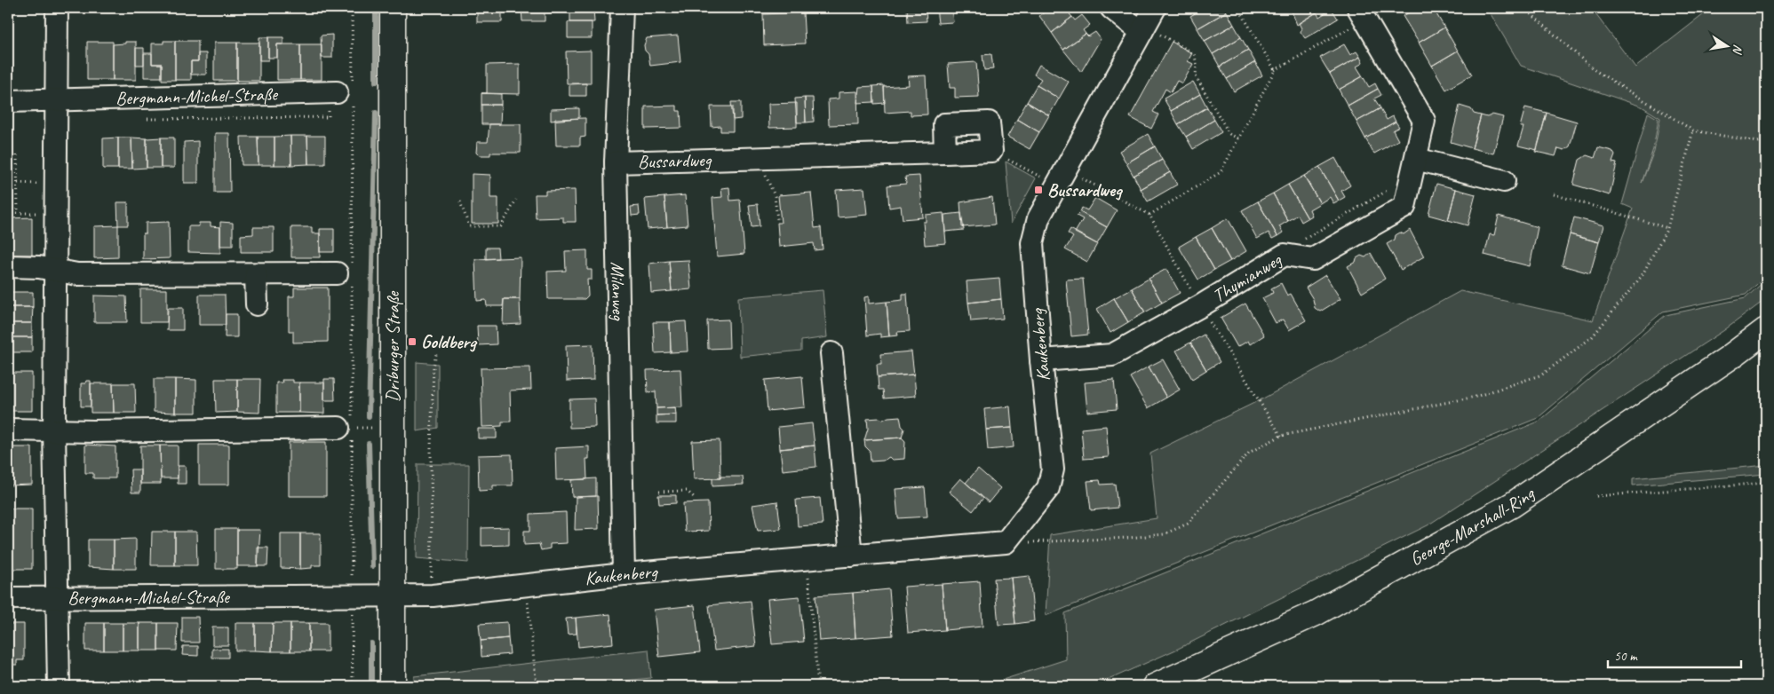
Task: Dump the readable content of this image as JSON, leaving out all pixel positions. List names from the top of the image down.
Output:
{
  "streets": {
    "main road": ["Driburger Straße", "George-Marshall-Ring"],
    "street": [
      "Bergmann-Michel-Straße",
      "Bussardweg",
      "Thymianweg",
      "Milanweg",
      "Kaukenberg"
    ]
  },
  "crossings": [
    ["Bergmann-Michel-Straße", "Kaukenberg"],
    ["Bergmann-Michel-Straße", "Driburger Straße"],
    ["Bussardweg", "Milanweg"],
    ["Thymianweg", "Kaukenberg"],
    ["Milanweg", "Kaukenberg"],
    ["Kaukenberg", "Driburger Straße"]
  ],
  "places": {
    "transit": ["Bussardweg", "Goldberg"]
  },
  "scale_bar": "50 m",
  "north": "right"
}
